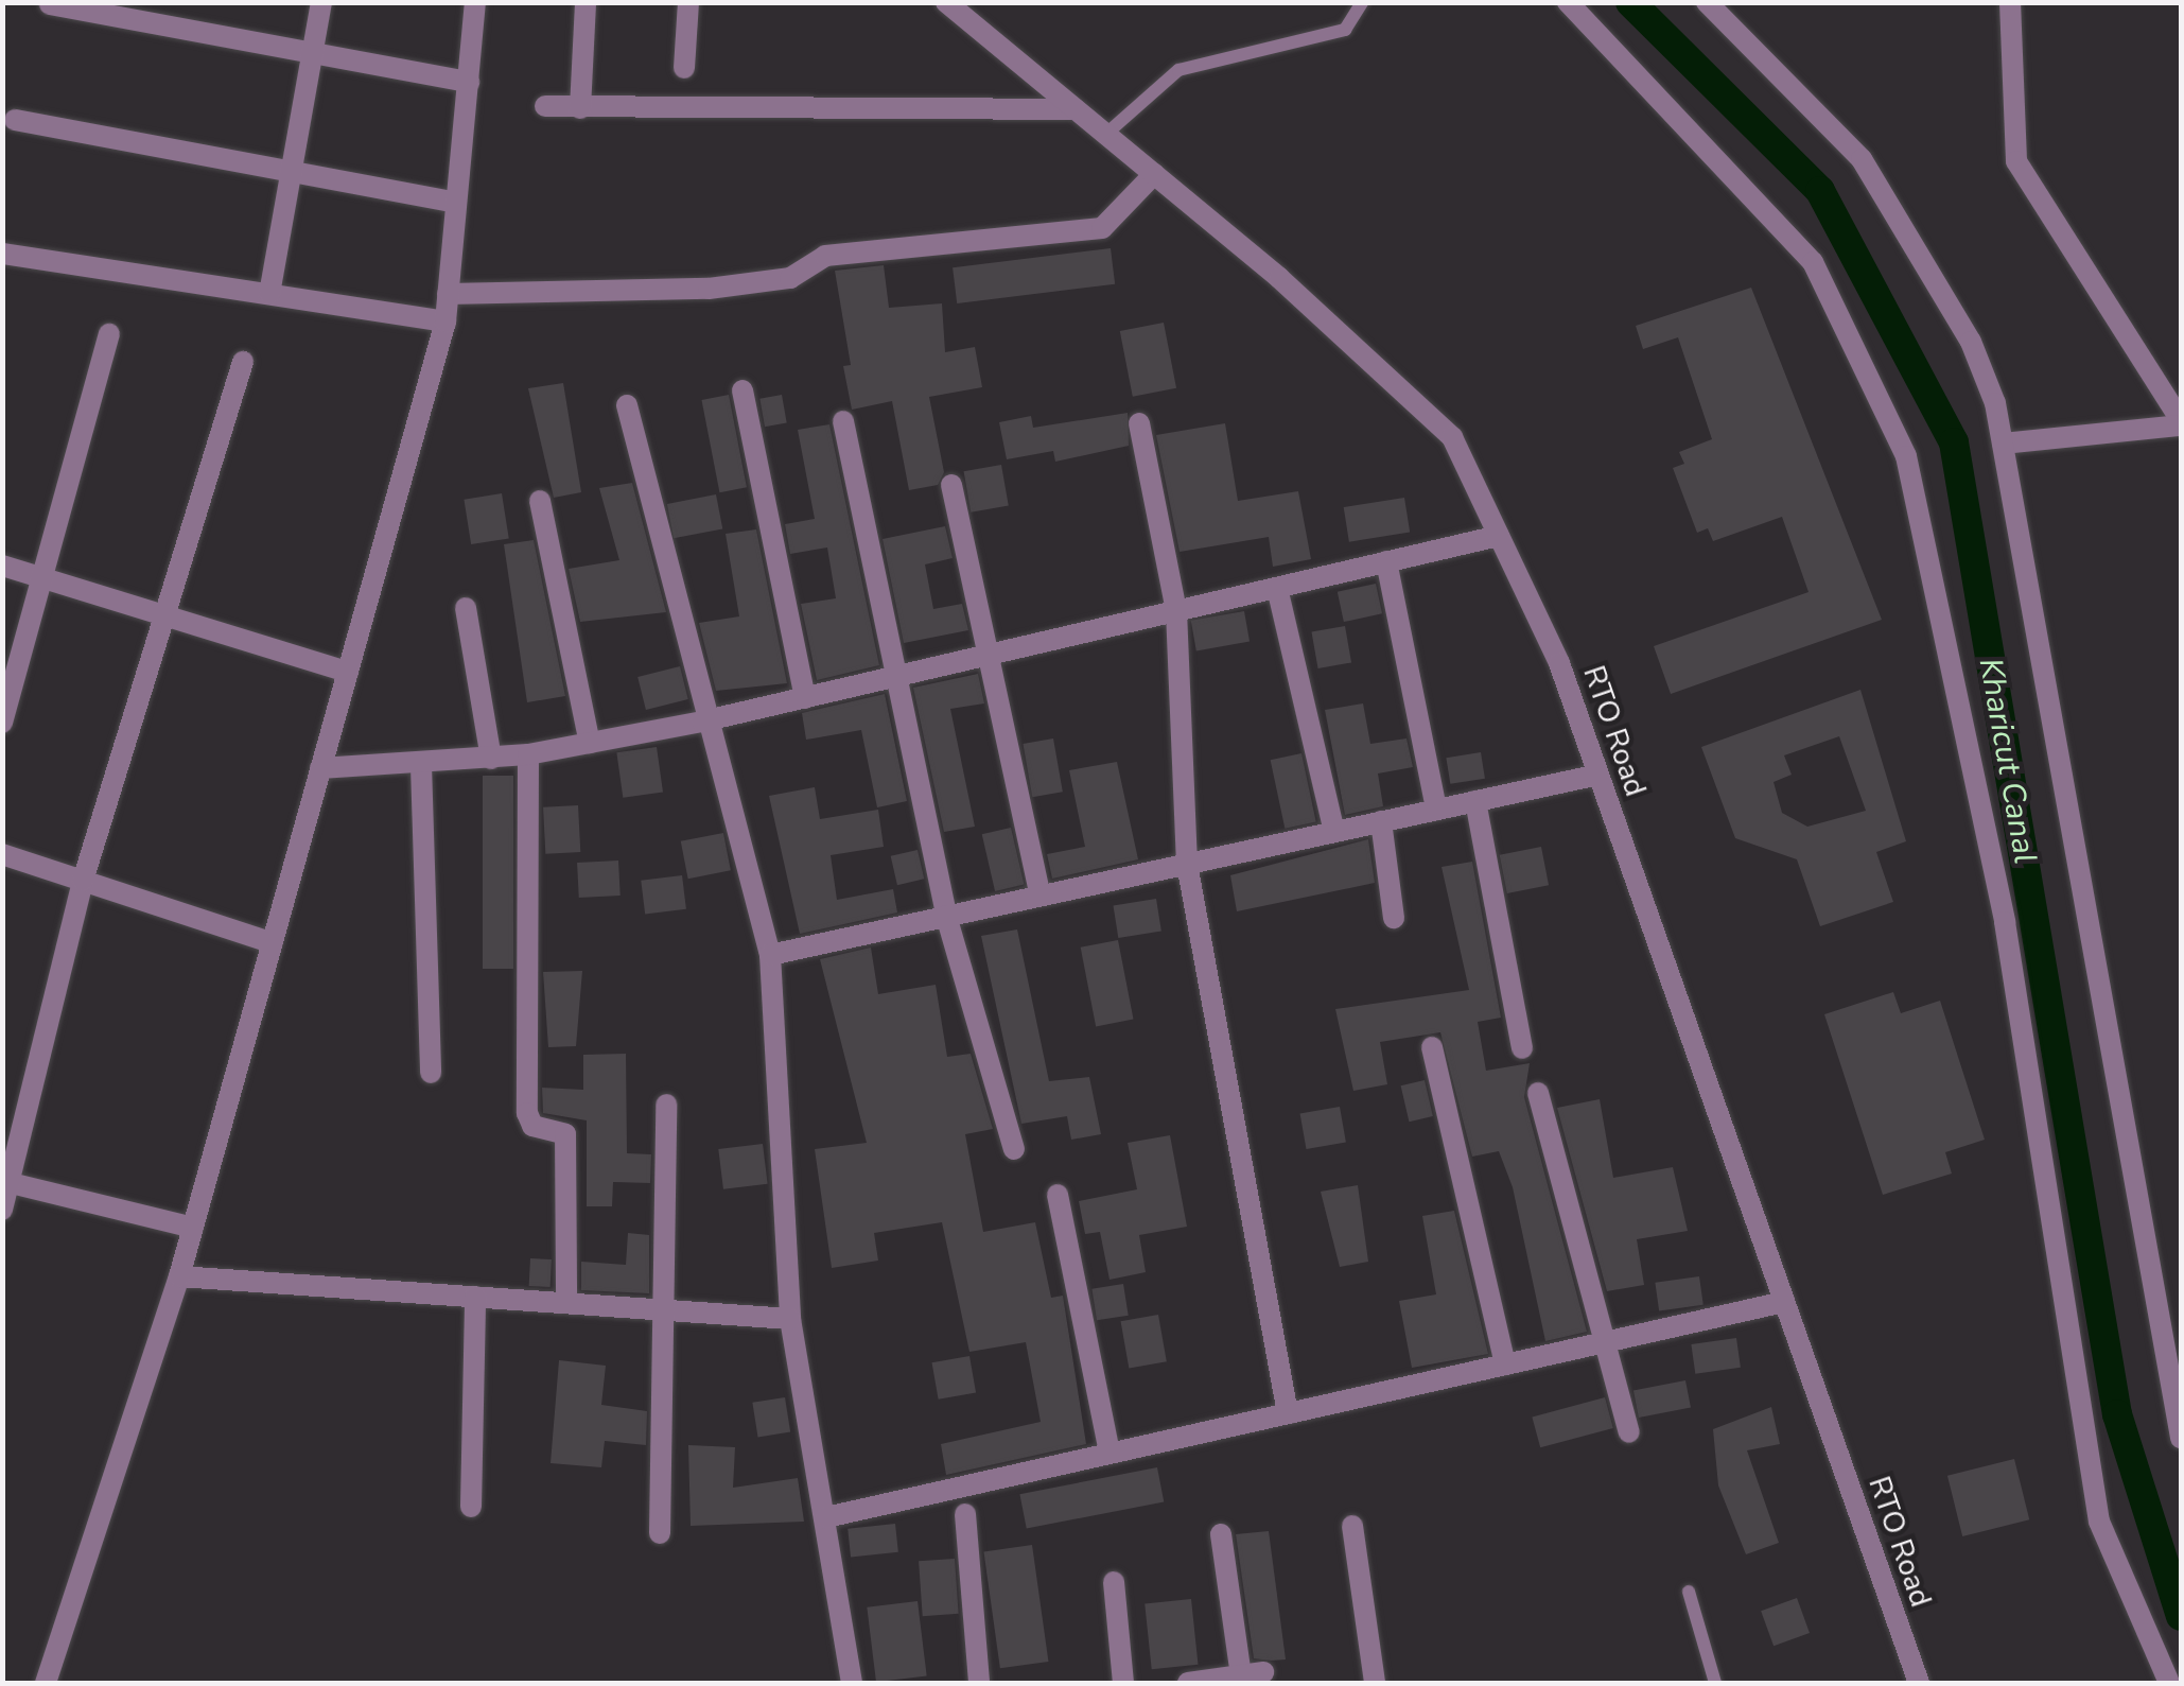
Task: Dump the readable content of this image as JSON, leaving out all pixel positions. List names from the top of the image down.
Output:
{
  "streets": {
    "street": ["RTO Road"]
  },
  "water": ["Kharicut Canal"]
}
